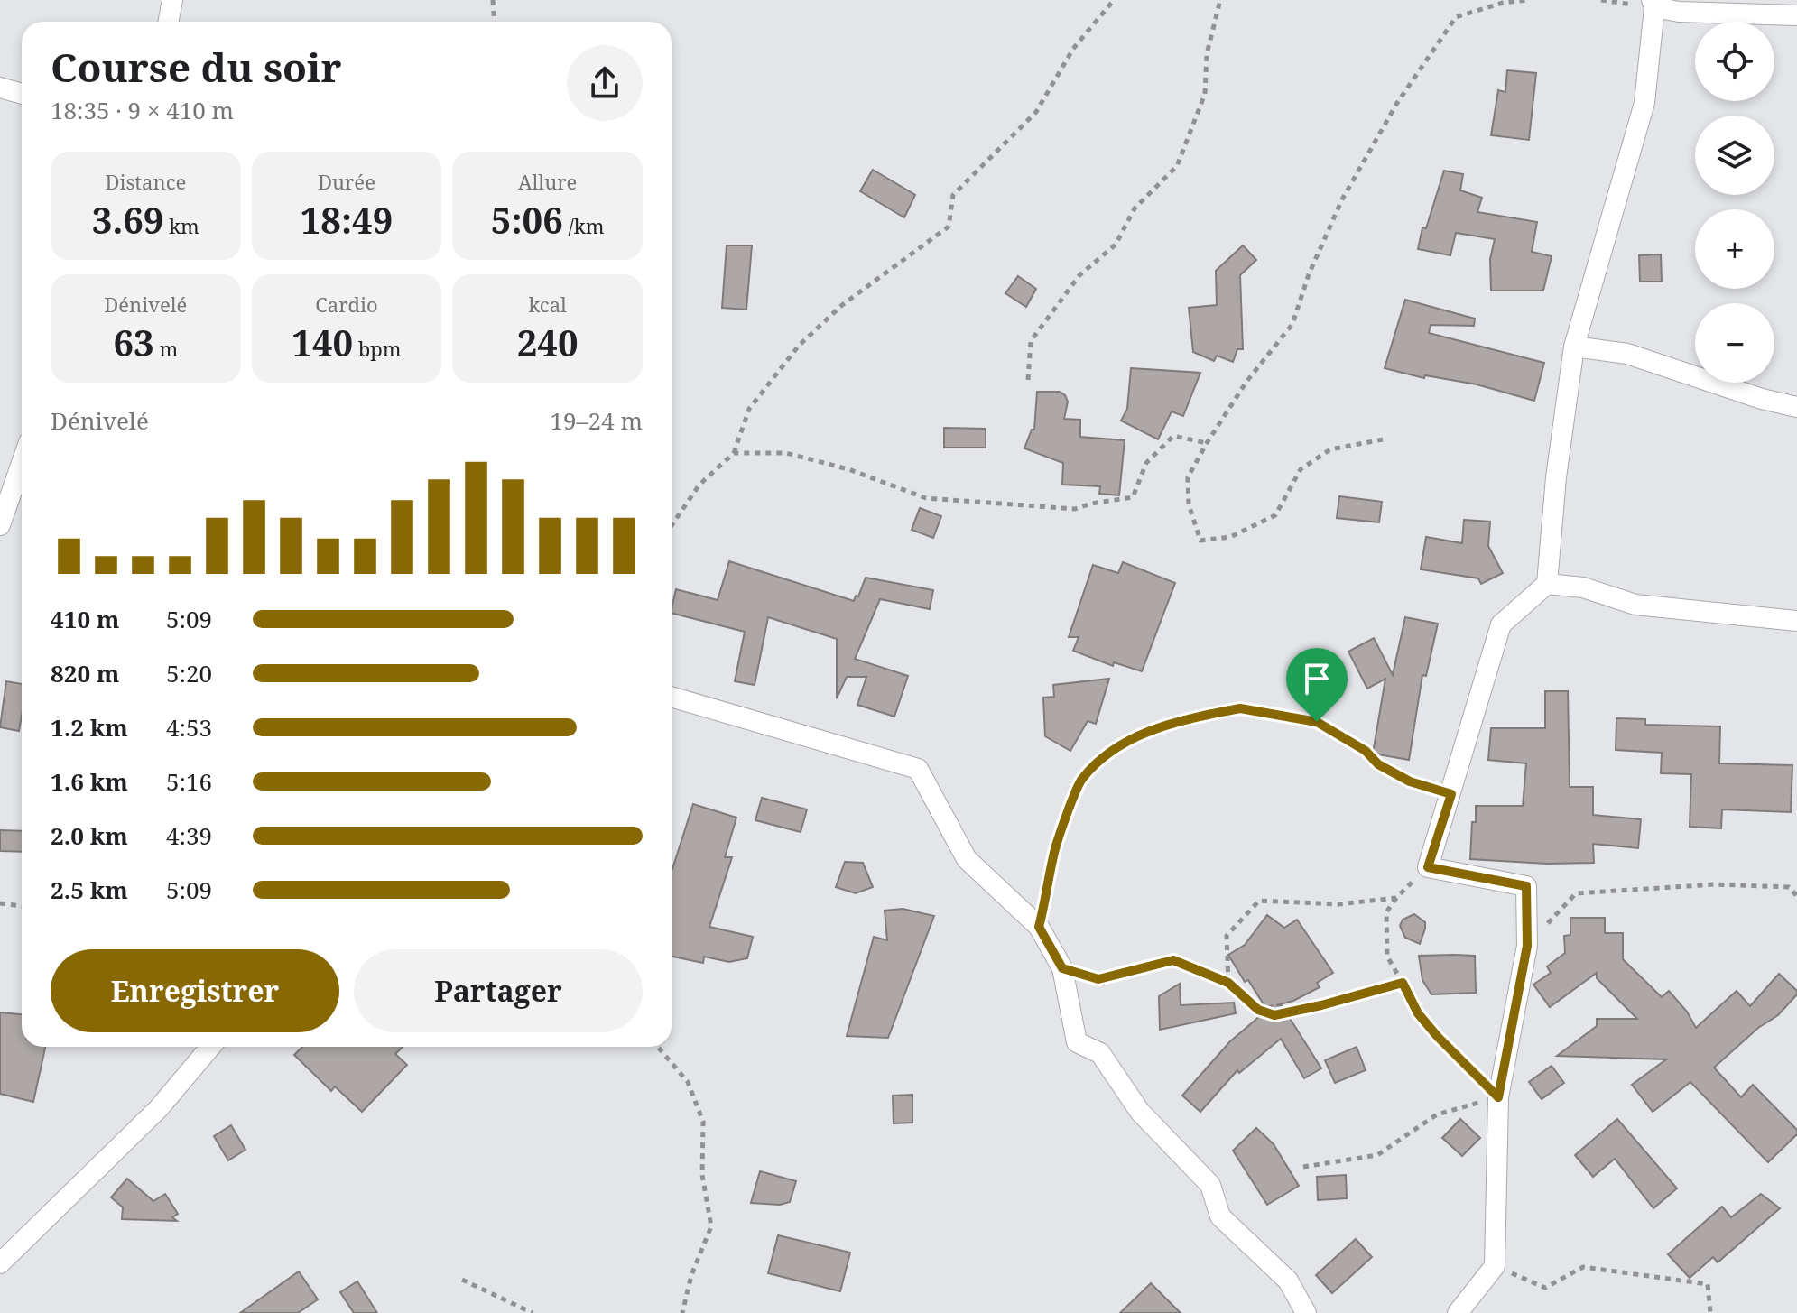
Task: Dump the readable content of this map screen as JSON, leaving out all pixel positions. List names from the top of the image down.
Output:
{
  "page": {
    "map_buttons": ["+", "−"],
    "heading": ["Course du soir", "18:35 · 9 × 410 m"],
    "stats": [
      ["Distance", "3.69 km"],
      ["Durée", "18:49"],
      ["Allure", "5:06 /km"],
      ["Dénivelé", "63 m"],
      ["Cardio", "140 bpm"],
      ["kcal", "240"]
    ],
    "chart": ["Dénivelé", "19–24 m"],
    "list": [
      {
        "name": "410 m",
        "note": "5:09"
      },
      {
        "name": "820 m",
        "note": "5:20"
      },
      {
        "name": "1.2 km",
        "note": "4:53"
      },
      {
        "name": "1.6 km",
        "note": "5:16"
      },
      {
        "name": "2.0 km",
        "note": "4:39"
      },
      {
        "name": "2.5 km",
        "note": "5:09"
      }
    ],
    "buttons": ["Enregistrer", "Partager"]
  }
}
